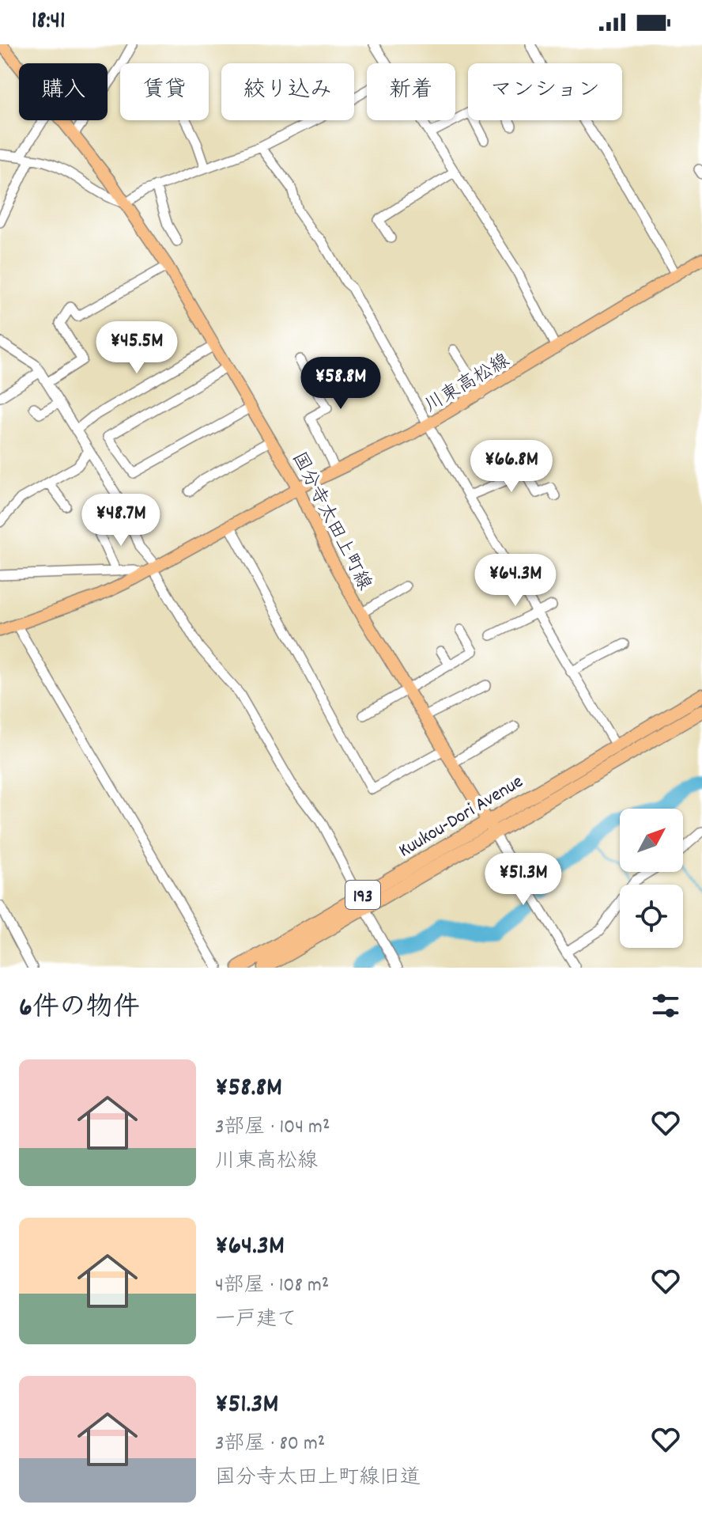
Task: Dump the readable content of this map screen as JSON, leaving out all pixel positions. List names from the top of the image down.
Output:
{
  "streets": {
    "highway": ["Kuukou-Dori Avenue", "193"],
    "main road": ["川東高松線", "国分寺太田上町線"]
  },
  "crossings": [
    ["川東高松線", "国分寺太田上町線"],
    ["国分寺太田上町線", "Kuukou-Dori Avenue"]
  ],
  "north": "top right",
  "page": {
    "status": "18:41",
    "chip": [
      "購入",
      "賃貸",
      "絞り込み",
      "新着",
      "マンション"
    ],
    "price": [
      "¥45.5M",
      "¥58.8M",
      "¥66.8M",
      "¥48.7M",
      "¥64.3M",
      "¥51.3M"
    ],
    "heading": "6件の物件",
    "list": [
      {
        "name": "¥58.8M",
        "note": "3部屋 · 104 m² · 川東高松線"
      },
      {
        "name": "¥64.3M",
        "note": "4部屋 · 108 m² · 一戸建て"
      },
      {
        "name": "¥51.3M",
        "note": "3部屋 · 80 m² · 国分寺太田上町線旧道"
      }
    ]
  }
}
